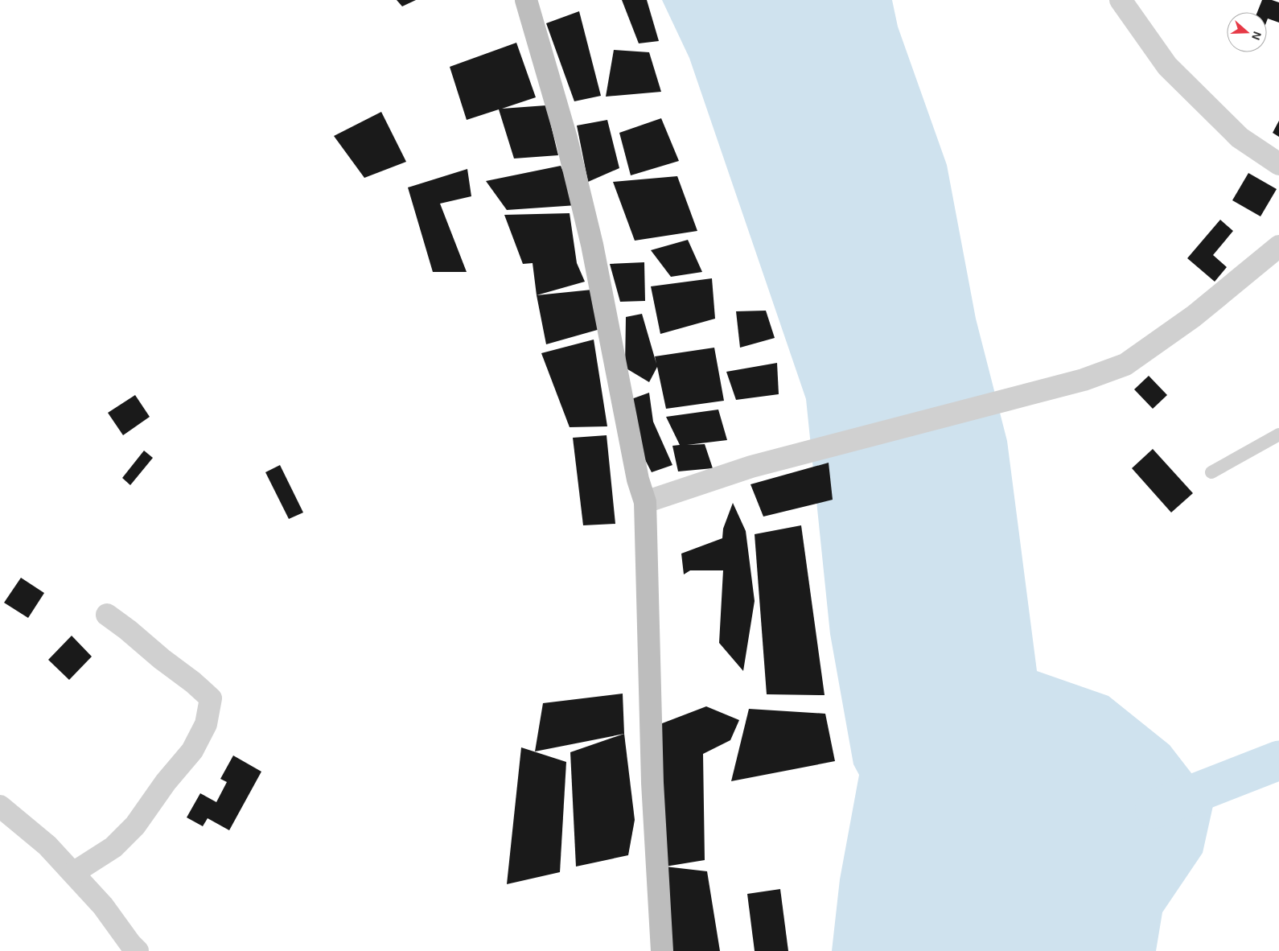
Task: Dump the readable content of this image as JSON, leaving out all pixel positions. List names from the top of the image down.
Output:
{
  "north": "right"
}
